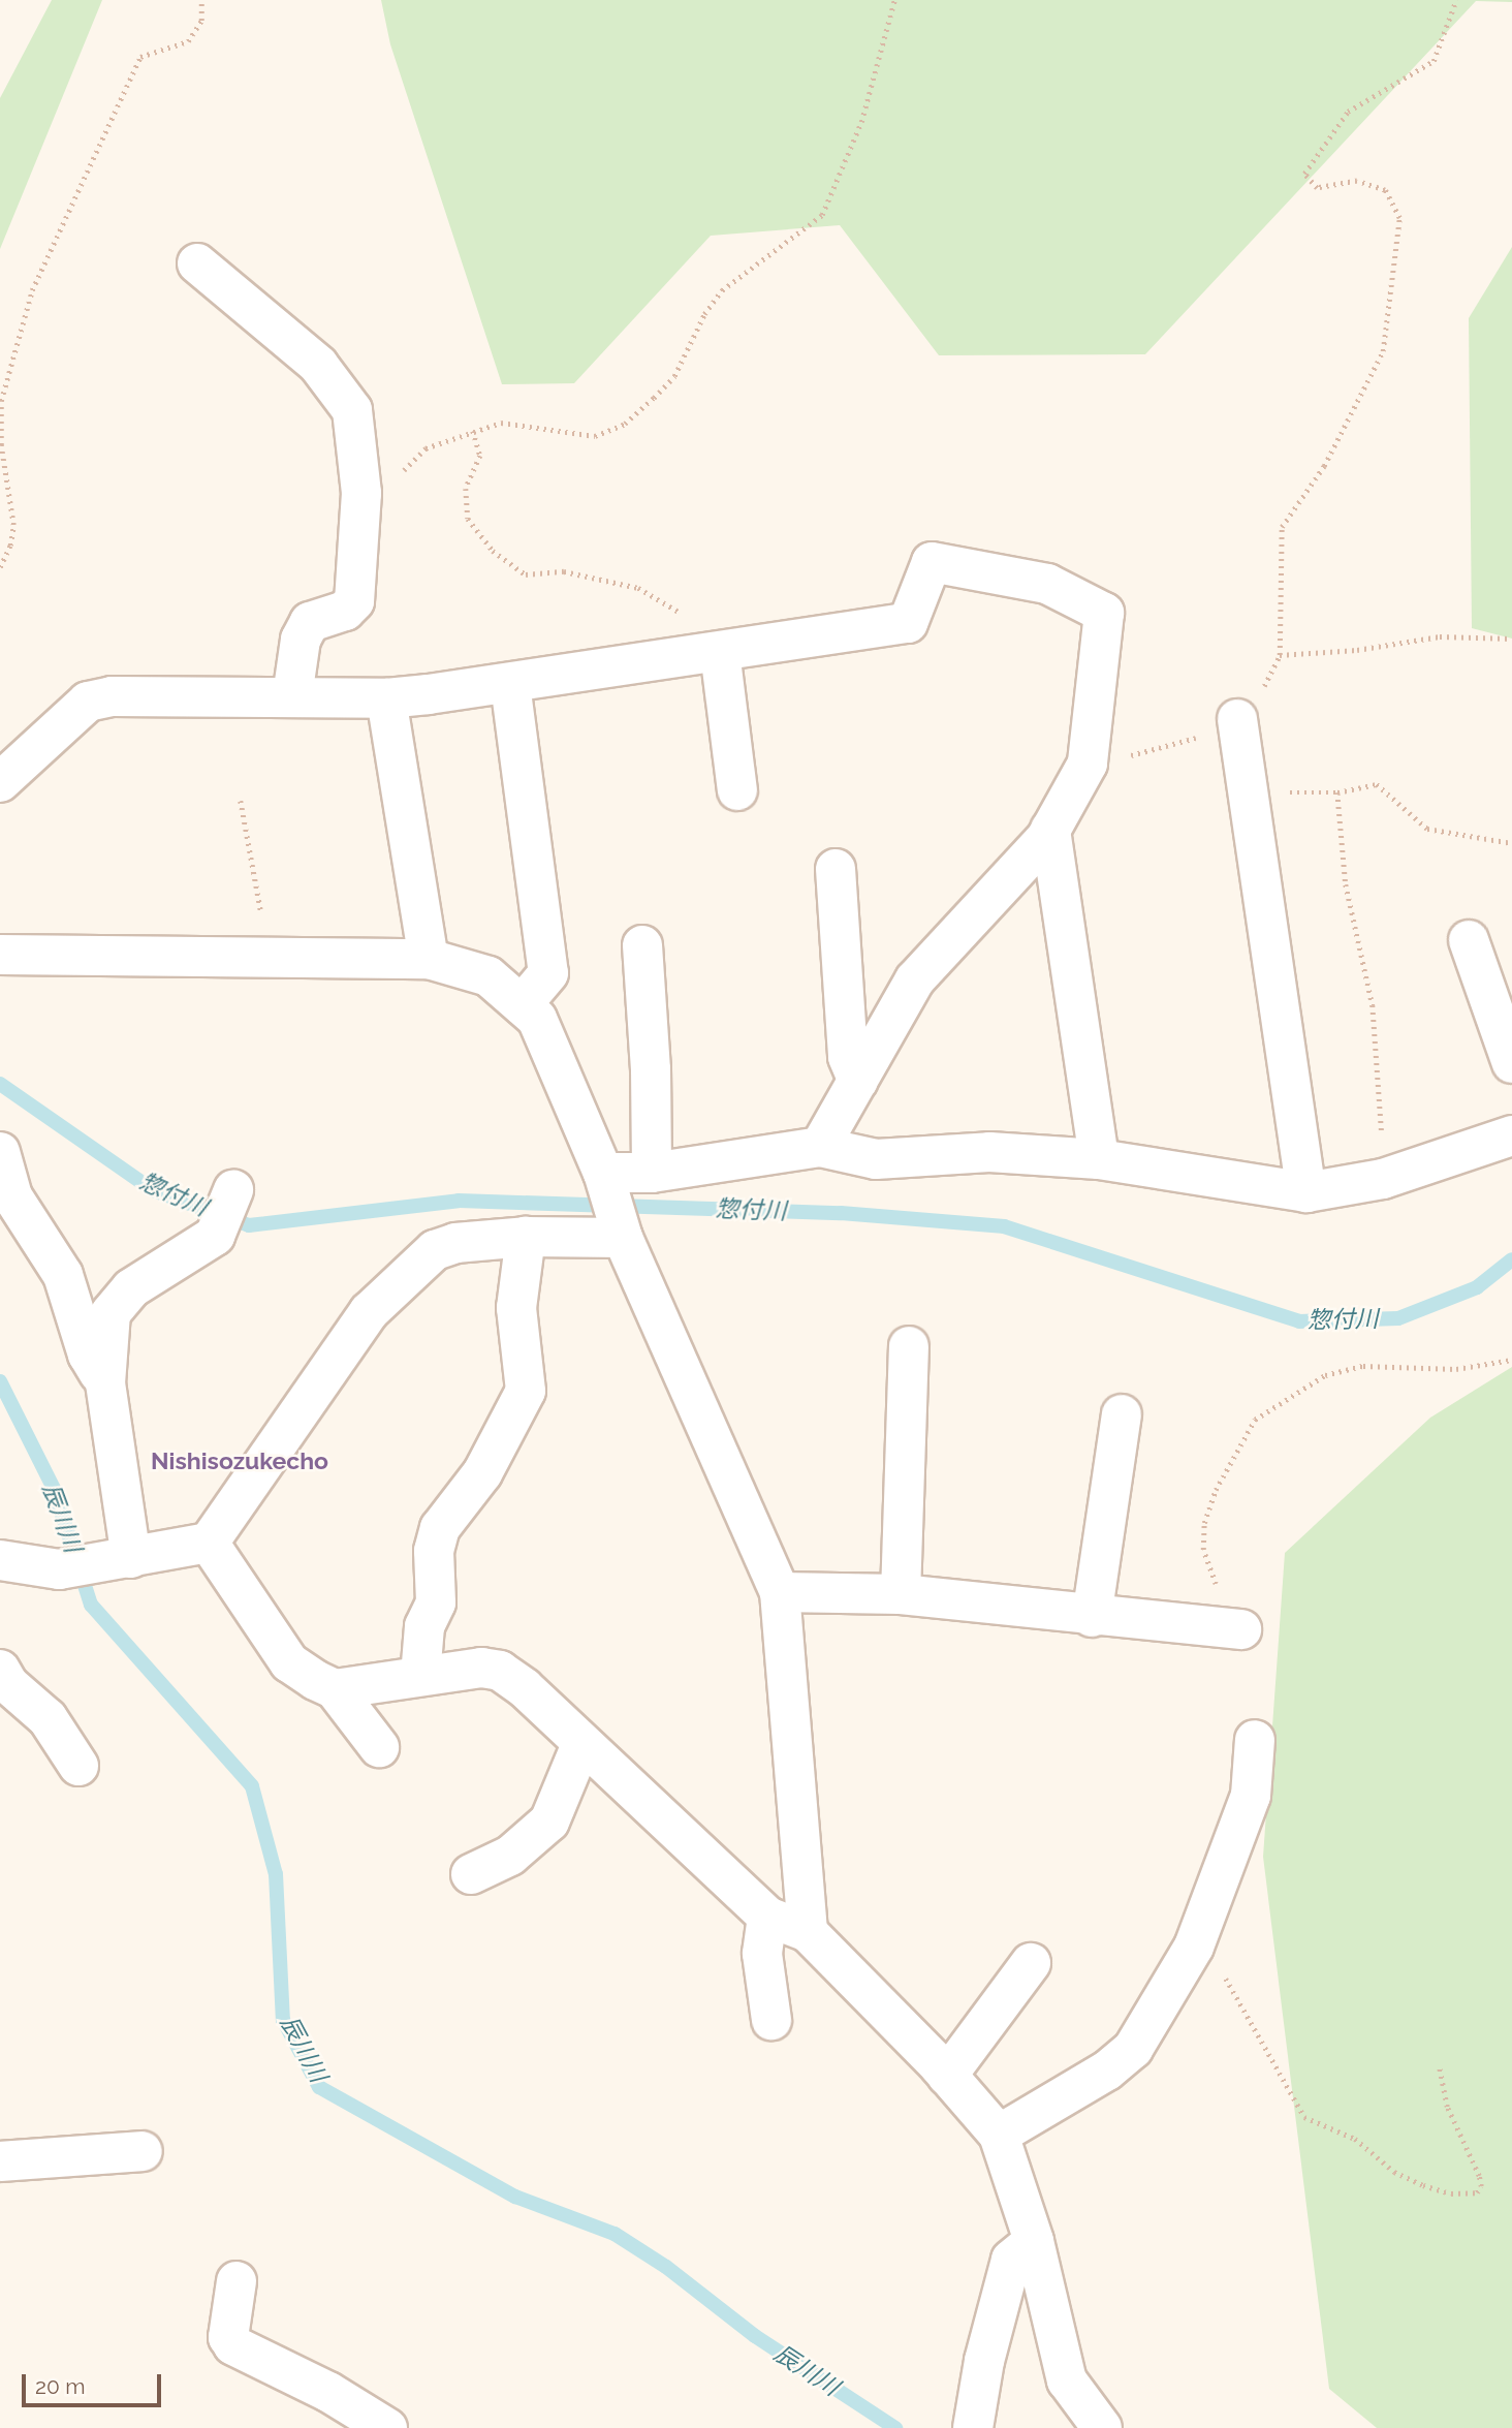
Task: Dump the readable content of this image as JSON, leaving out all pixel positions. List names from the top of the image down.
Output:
{
  "districts": ["Nishisozukecho"],
  "water": ["惣付川", "辰川川"],
  "scale_bar": "20 m"
}
